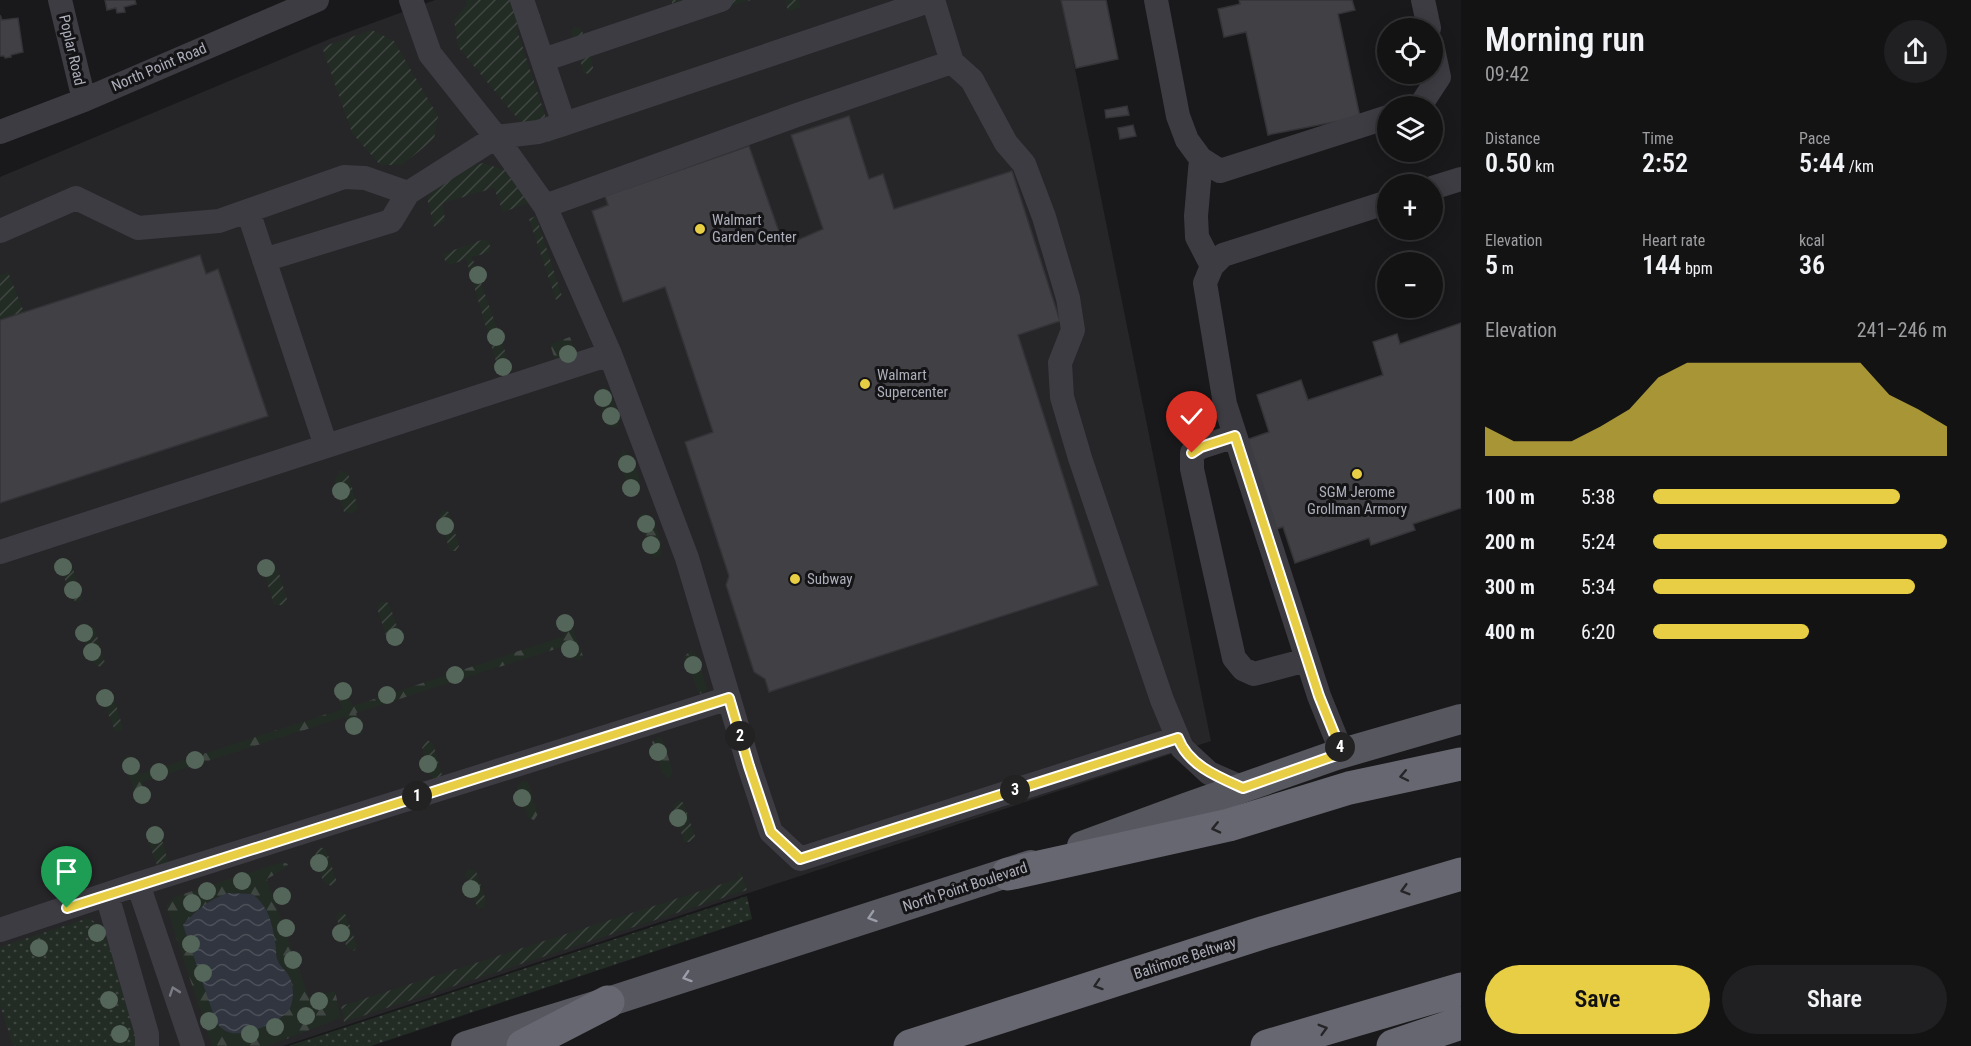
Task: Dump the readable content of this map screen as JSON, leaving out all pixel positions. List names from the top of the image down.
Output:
{
  "streets": {
    "highway": ["Baltimore Beltway"],
    "main road": ["North Point Boulevard"],
    "street": ["Poplar Road", "North Point Road"]
  },
  "crossings": [
    ["Poplar Road", "North Point Road"]
  ],
  "one_way": ["North Point Boulevard"],
  "places": [
    "Walmart Garden Center",
    "Walmart Supercenter",
    "SGM Jerome Grollman Armory",
    "Subway"
  ],
  "page": {
    "heading": ["Morning run", "09:42"],
    "map_buttons": ["+", "−"],
    "stats": [
      ["Distance", "0.50 km"],
      ["Time", "2:52"],
      ["Pace", "5:44 /km"],
      ["Elevation", "5 m"],
      ["Heart rate", "144 bpm"],
      ["kcal", "36"]
    ],
    "chart": ["Elevation", "241–246 m"],
    "list": [
      {
        "name": "100 m",
        "note": "5:38"
      },
      {
        "name": "200 m",
        "note": "5:24"
      },
      {
        "name": "300 m",
        "note": "5:34"
      },
      {
        "name": "400 m",
        "note": "6:20"
      }
    ],
    "pins": [
      "2",
      "4",
      "3",
      "1"
    ],
    "buttons": ["Save", "Share"]
  }
}
